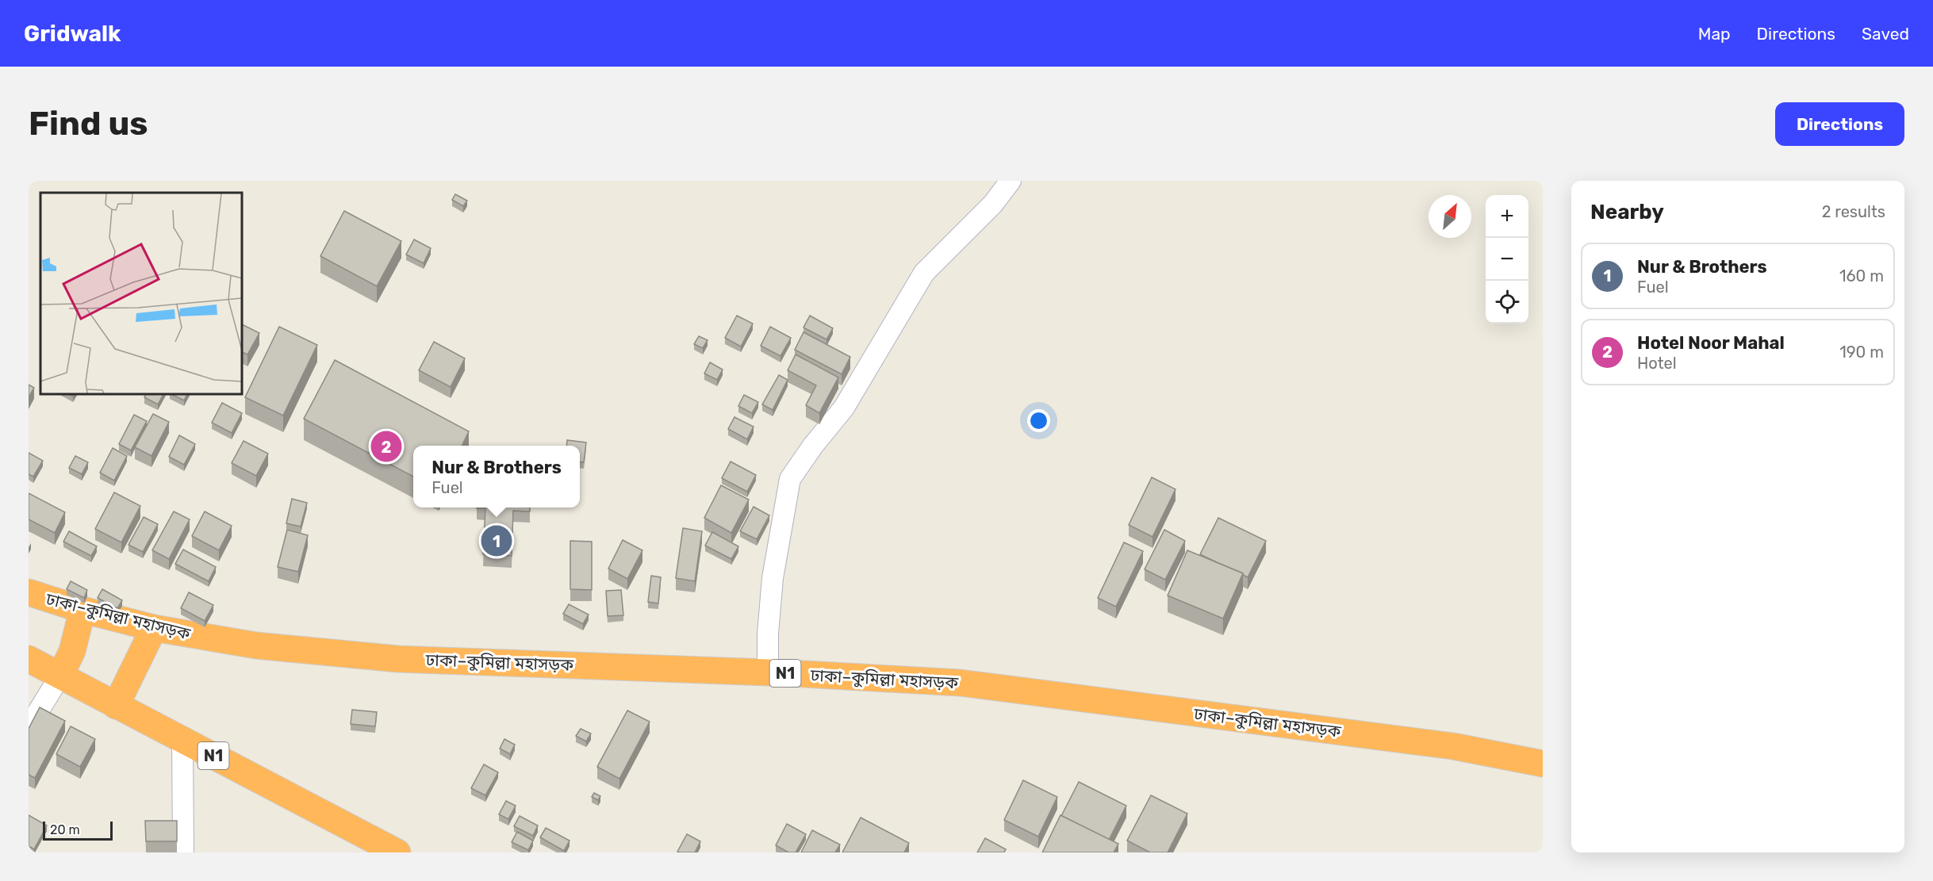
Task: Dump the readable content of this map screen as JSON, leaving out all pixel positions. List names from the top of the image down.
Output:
{
  "streets": {
    "highway": ["ঢাকা–কুমিল্লা মহাসড়ক", "N1"]
  },
  "scale_bar": "20 m",
  "north": "top right",
  "page": {
    "header": "Gridwalk",
    "nav": ["Map", "Directions", "Saved"],
    "buttons": "Directions",
    "title": "Find us",
    "heading": ["Nearby", "2 results"],
    "map_buttons": ["+", "−"],
    "list": [
      {
        "mark": "1",
        "name": "Nur & Brothers",
        "note": "Fuel",
        "value": "160 m"
      },
      {
        "mark": "2",
        "name": "Hotel Noor Mahal",
        "note": "Hotel",
        "value": "190 m"
      }
    ],
    "pins": ["2", "1"],
    "popup": ["Nur & Brothers", "Fuel"],
    "scale": "20 m"
  }
}
